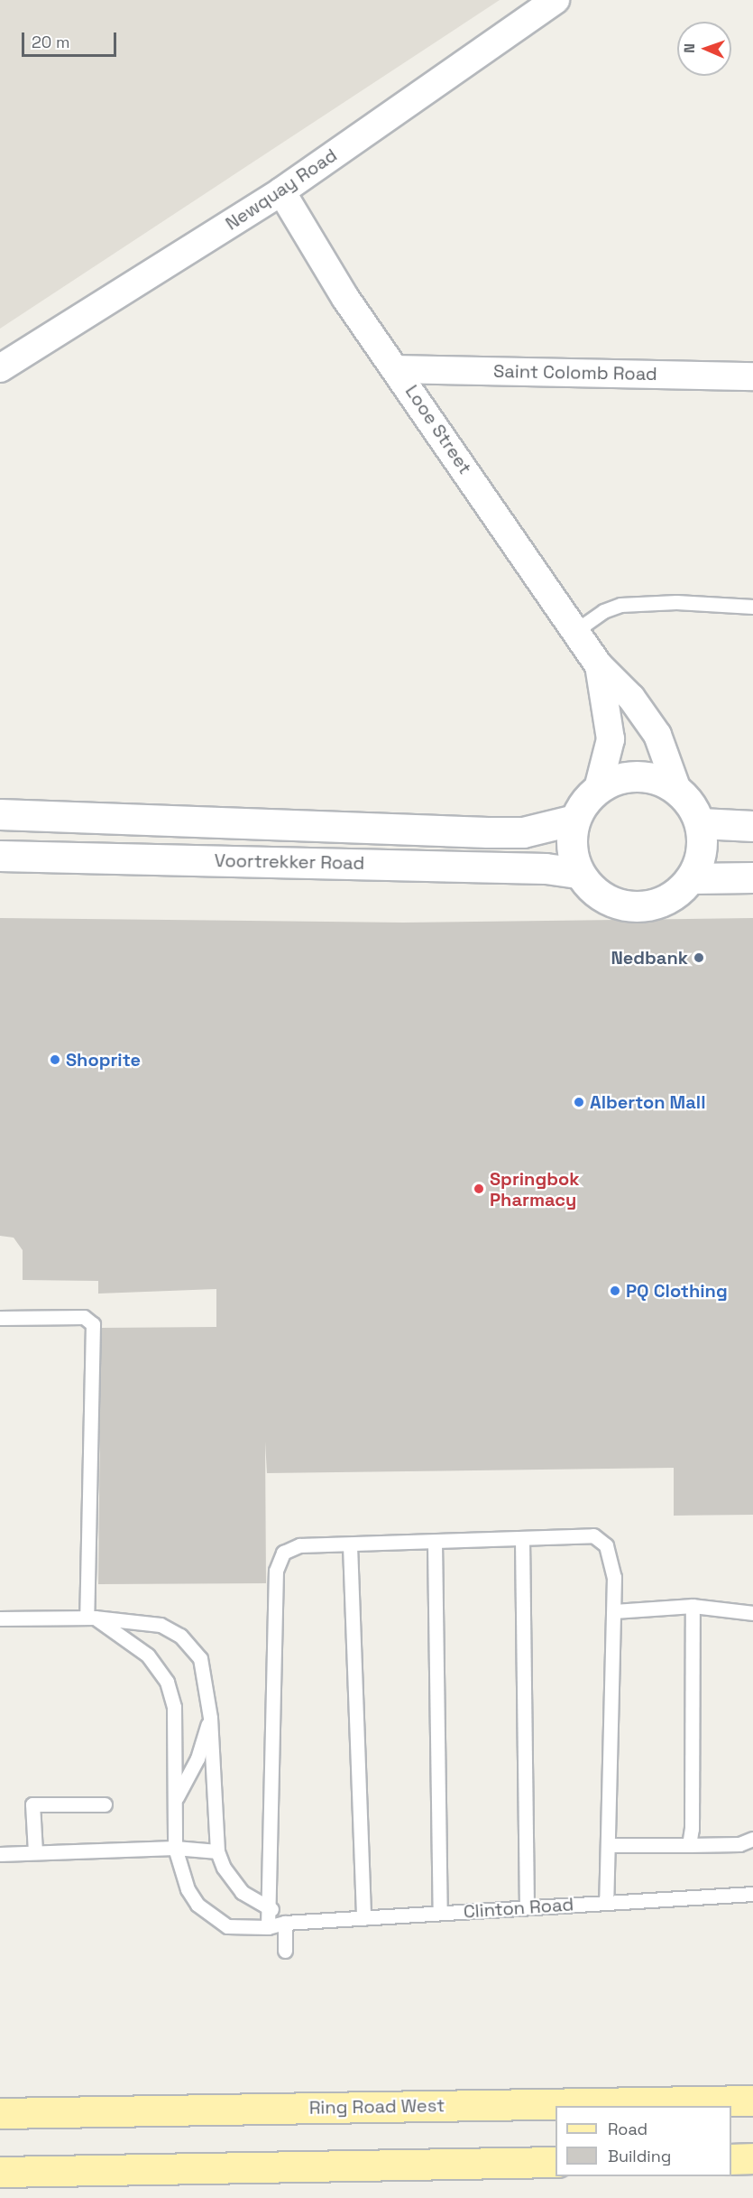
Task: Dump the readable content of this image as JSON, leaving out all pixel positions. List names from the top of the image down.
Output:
{
  "streets": {
    "main road": ["Voortrekker Road", "Ring Road West"],
    "street": ["Newquay Road", "Saint Colomb Road", "Looe Street"],
    "lane": ["Clinton Road"]
  },
  "crossings": [
    ["Newquay Road", "Looe Street"],
    ["Saint Colomb Road", "Looe Street"],
    ["Looe Street", "Voortrekker Road"]
  ],
  "places": [
    "Nedbank",
    "Shoprite",
    "Alberton Mall",
    "Springbok Pharmacy",
    "PQ Clothing"
  ],
  "legend": ["Road", "Building"],
  "scale_bar": "20 m",
  "north": "left"
}
